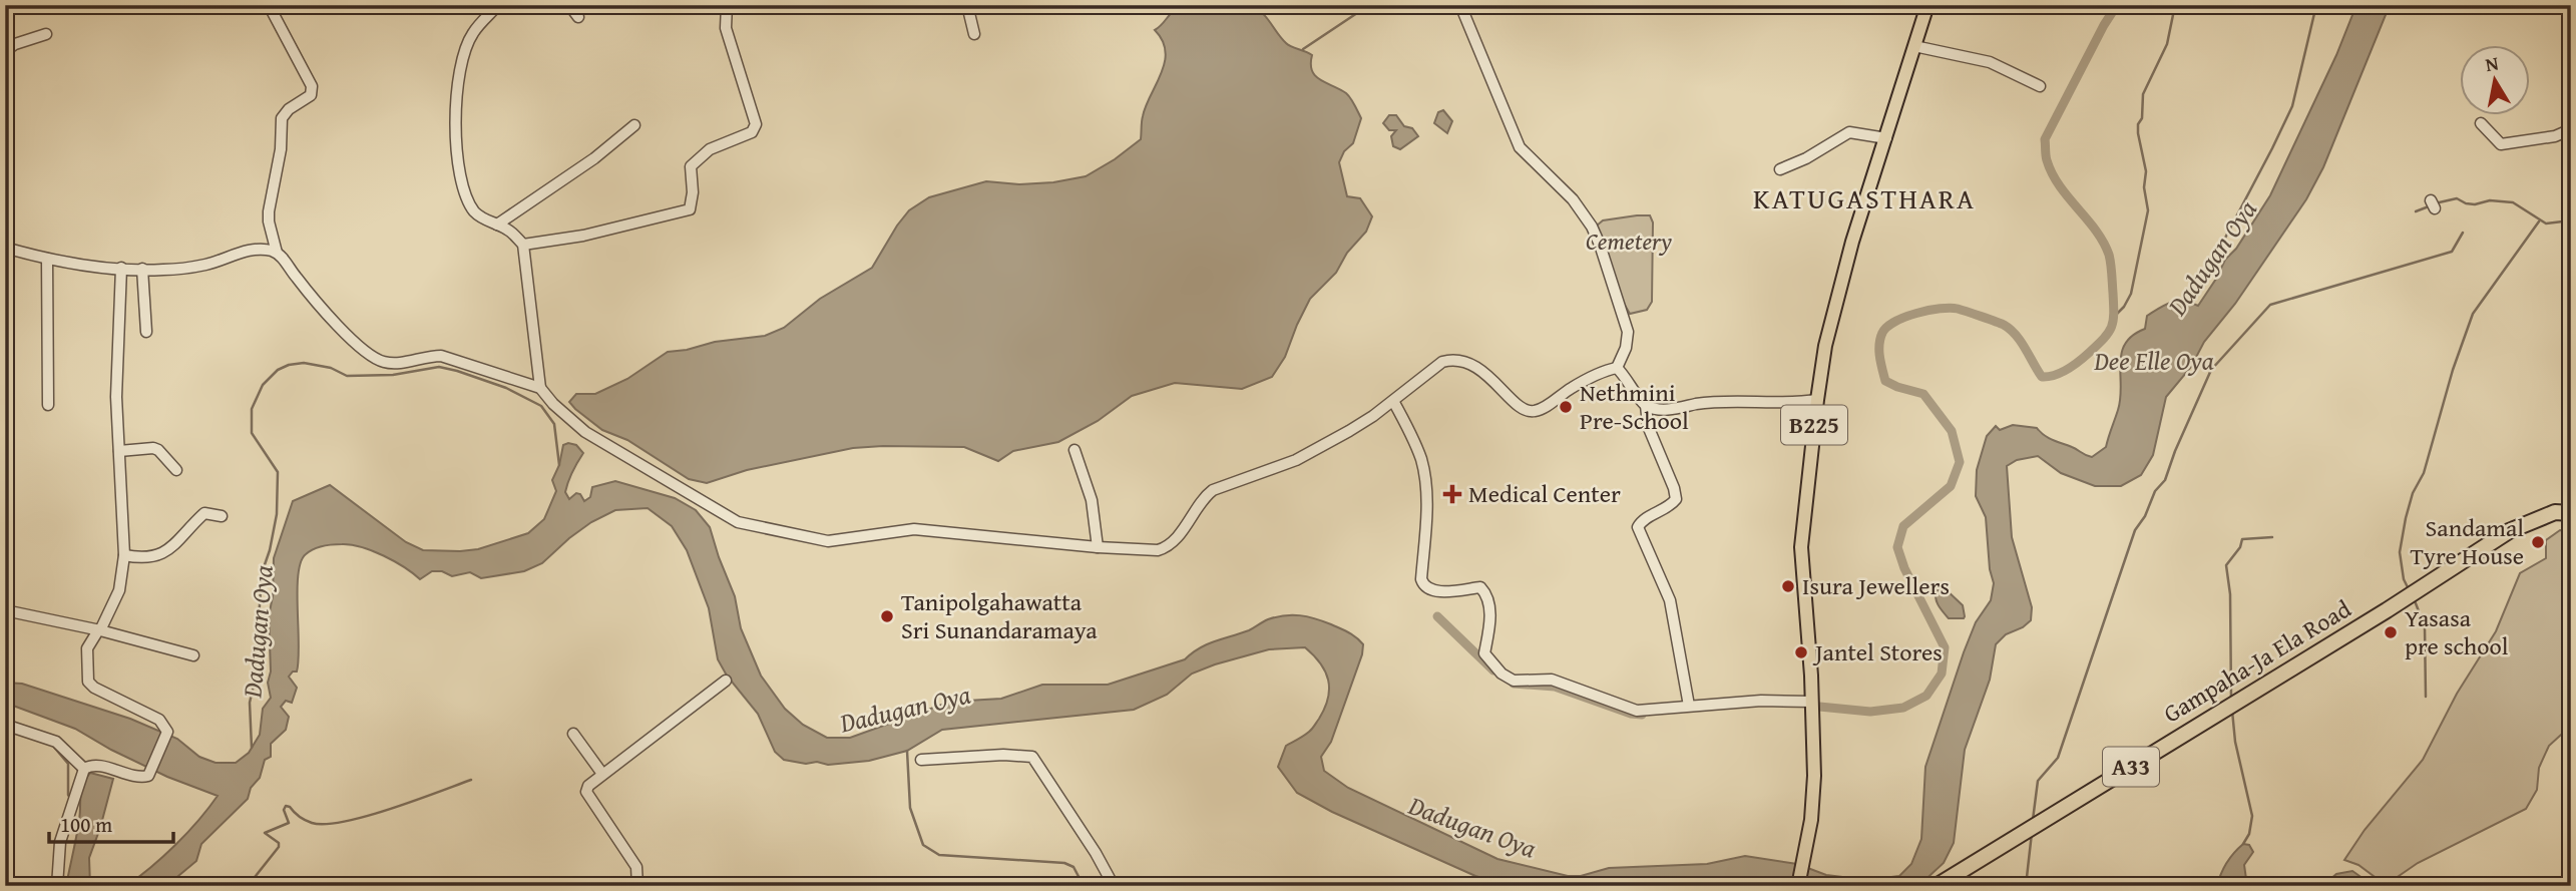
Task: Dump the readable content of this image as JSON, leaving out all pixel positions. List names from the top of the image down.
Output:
{
  "streets": {
    "highway": ["Gampaha-Ja Ela Road", "A33"],
    "main road": ["B225"]
  },
  "districts": ["KATUGASTHARA"],
  "water": ["Dadugan Oya", "Dee Elle Oya"],
  "parks": ["Cemetery"],
  "places": {
    "other": [
      "Nethmini Pre-School",
      "Sandamal Tyre House",
      "Isura Jewellers",
      "Tanipolgahawatta Sri Sunandaramaya",
      "Yasasa pre school",
      "Jantel Stores"
    ],
    "health": ["Medical Center"]
  },
  "scale_bar": "100 m",
  "north": "top"
}
